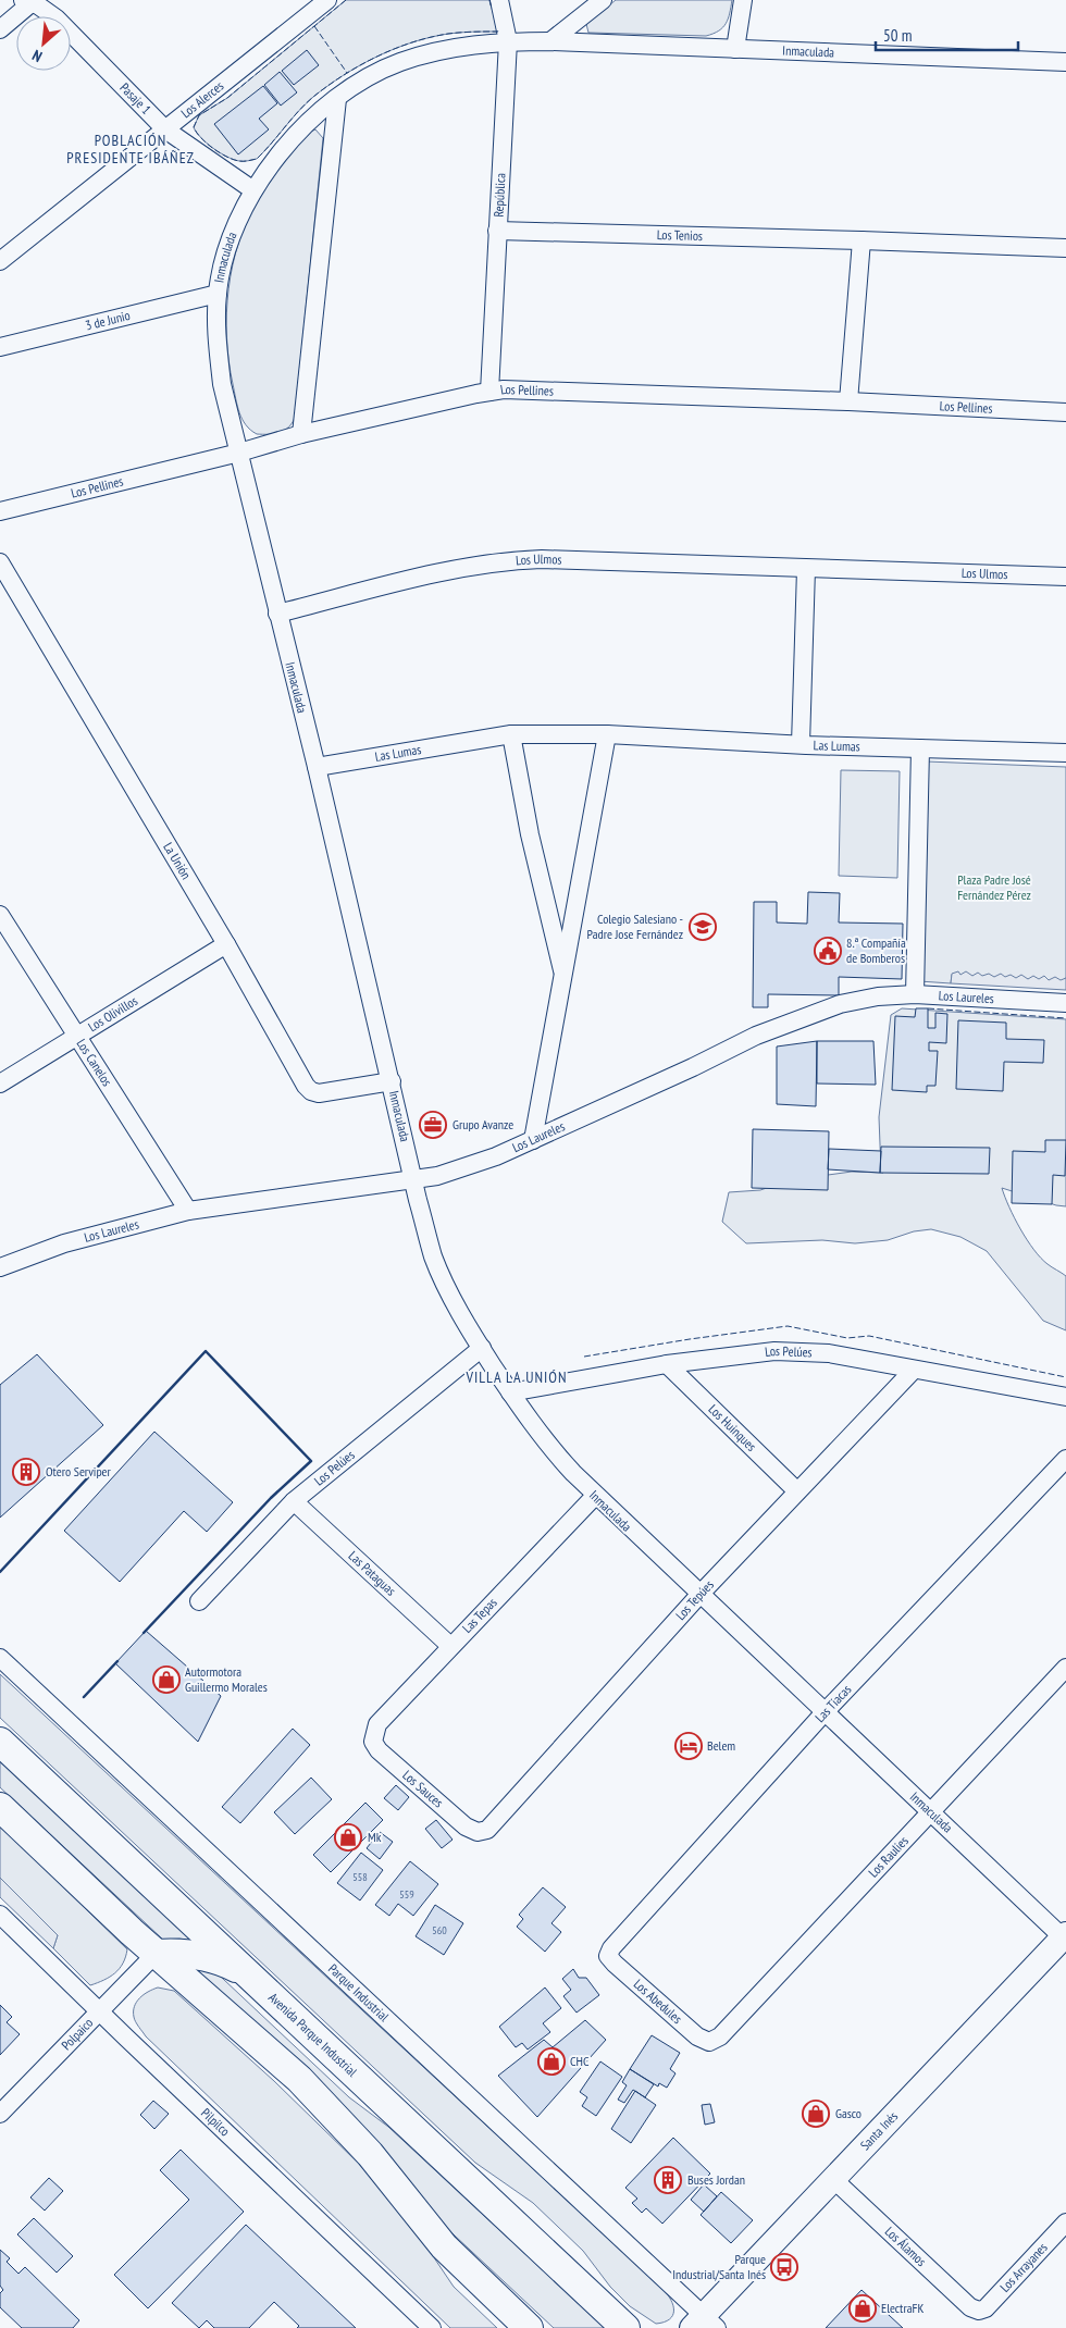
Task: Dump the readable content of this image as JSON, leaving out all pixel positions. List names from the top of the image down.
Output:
{
  "streets": {
    "highway": ["Avenida Parque Industrial"],
    "main road": ["Santa Inés"],
    "street": [
      "Inmaculada",
      "Pasaje 1",
      "Los Alerces",
      "República",
      "Los Tenios",
      "3 de Junio",
      "Los Pellines",
      "Los Ulmos",
      "Las Lumas",
      "La Unión",
      "Los Laureles",
      "Los Olivillos",
      "Los Canelos",
      "Los Pelúes",
      "Los Huinques",
      "Las Pataguas",
      "Los Tepúes",
      "Las Tepas",
      "Las Tiacas",
      "Los Sauces",
      "Los Raulies",
      "Parque Industrial",
      "Los Abedules",
      "Polpaico",
      "Pilpilco",
      "Los Álamos",
      "Los Arrayanes"
    ]
  },
  "crossings": [
    ["Inmaculada", "Pasaje 1"],
    ["Inmaculada", "República"],
    ["Inmaculada", "3 de Junio"],
    ["Inmaculada", "Los Pellines"],
    ["Inmaculada", "Los Ulmos"],
    ["Inmaculada", "Las Lumas"],
    ["Inmaculada", "La Unión"],
    ["Inmaculada", "Los Laureles"],
    ["Inmaculada", "Los Pelúes"],
    ["Inmaculada", "Los Tepúes"],
    ["Inmaculada", "Las Tepas"],
    ["Inmaculada", "Las Tiacas"],
    ["Inmaculada", "Los Raulies"],
    ["Inmaculada", "Santa Inés"],
    ["Pasaje 1", "Los Alerces"],
    ["República", "Los Tenios"],
    ["República", "Los Pellines"],
    ["La Unión", "Los Olivillos"],
    ["Los Laureles", "Los Canelos"],
    ["Los Olivillos", "Los Canelos"],
    ["Los Pelúes", "Los Huinques"],
    ["Los Pelúes", "Las Pataguas"],
    ["Los Pelúes", "Los Tepúes"],
    ["Los Huinques", "Los Tepúes"],
    ["Las Pataguas", "Las Tepas"],
    ["Los Tepúes", "Los Sauces"],
    ["Las Tepas", "Los Sauces"],
    ["Las Tiacas", "Los Abedules"],
    ["Los Raulies", "Los Abedules"],
    ["Parque Industrial", "Santa Inés"],
    ["Polpaico", "Pilpilco"],
    ["Santa Inés", "Los Álamos"],
    ["Los Álamos", "Los Arrayanes"]
  ],
  "districts": ["POBLACIÓN PRESIDENTE IBÁÑEZ", "VILLA LA UNIÓN"],
  "parks": ["Plaza Padre José Fernández Pérez"],
  "places": {
    "school or university": ["Colegio Salesiano - Padre Jose Fernández"],
    "public building": ["8.ª Compañía de Bomberos"],
    "office": ["Grupo Avanze"],
    "building": ["Otero Serviper", "Buses Jordan"],
    "shop": [
      "Autormotora Guillermo Morales",
      "Mk",
      "CHC",
      "Gasco",
      "ElectraFK"
    ],
    "hotel": ["Belem"],
    "bus stop": ["Parque Industrial/Santa Inés"]
  },
  "house_numbers": ["558", "559", "560"],
  "scale_bar": "50 m",
  "north": "bottom left"
}
